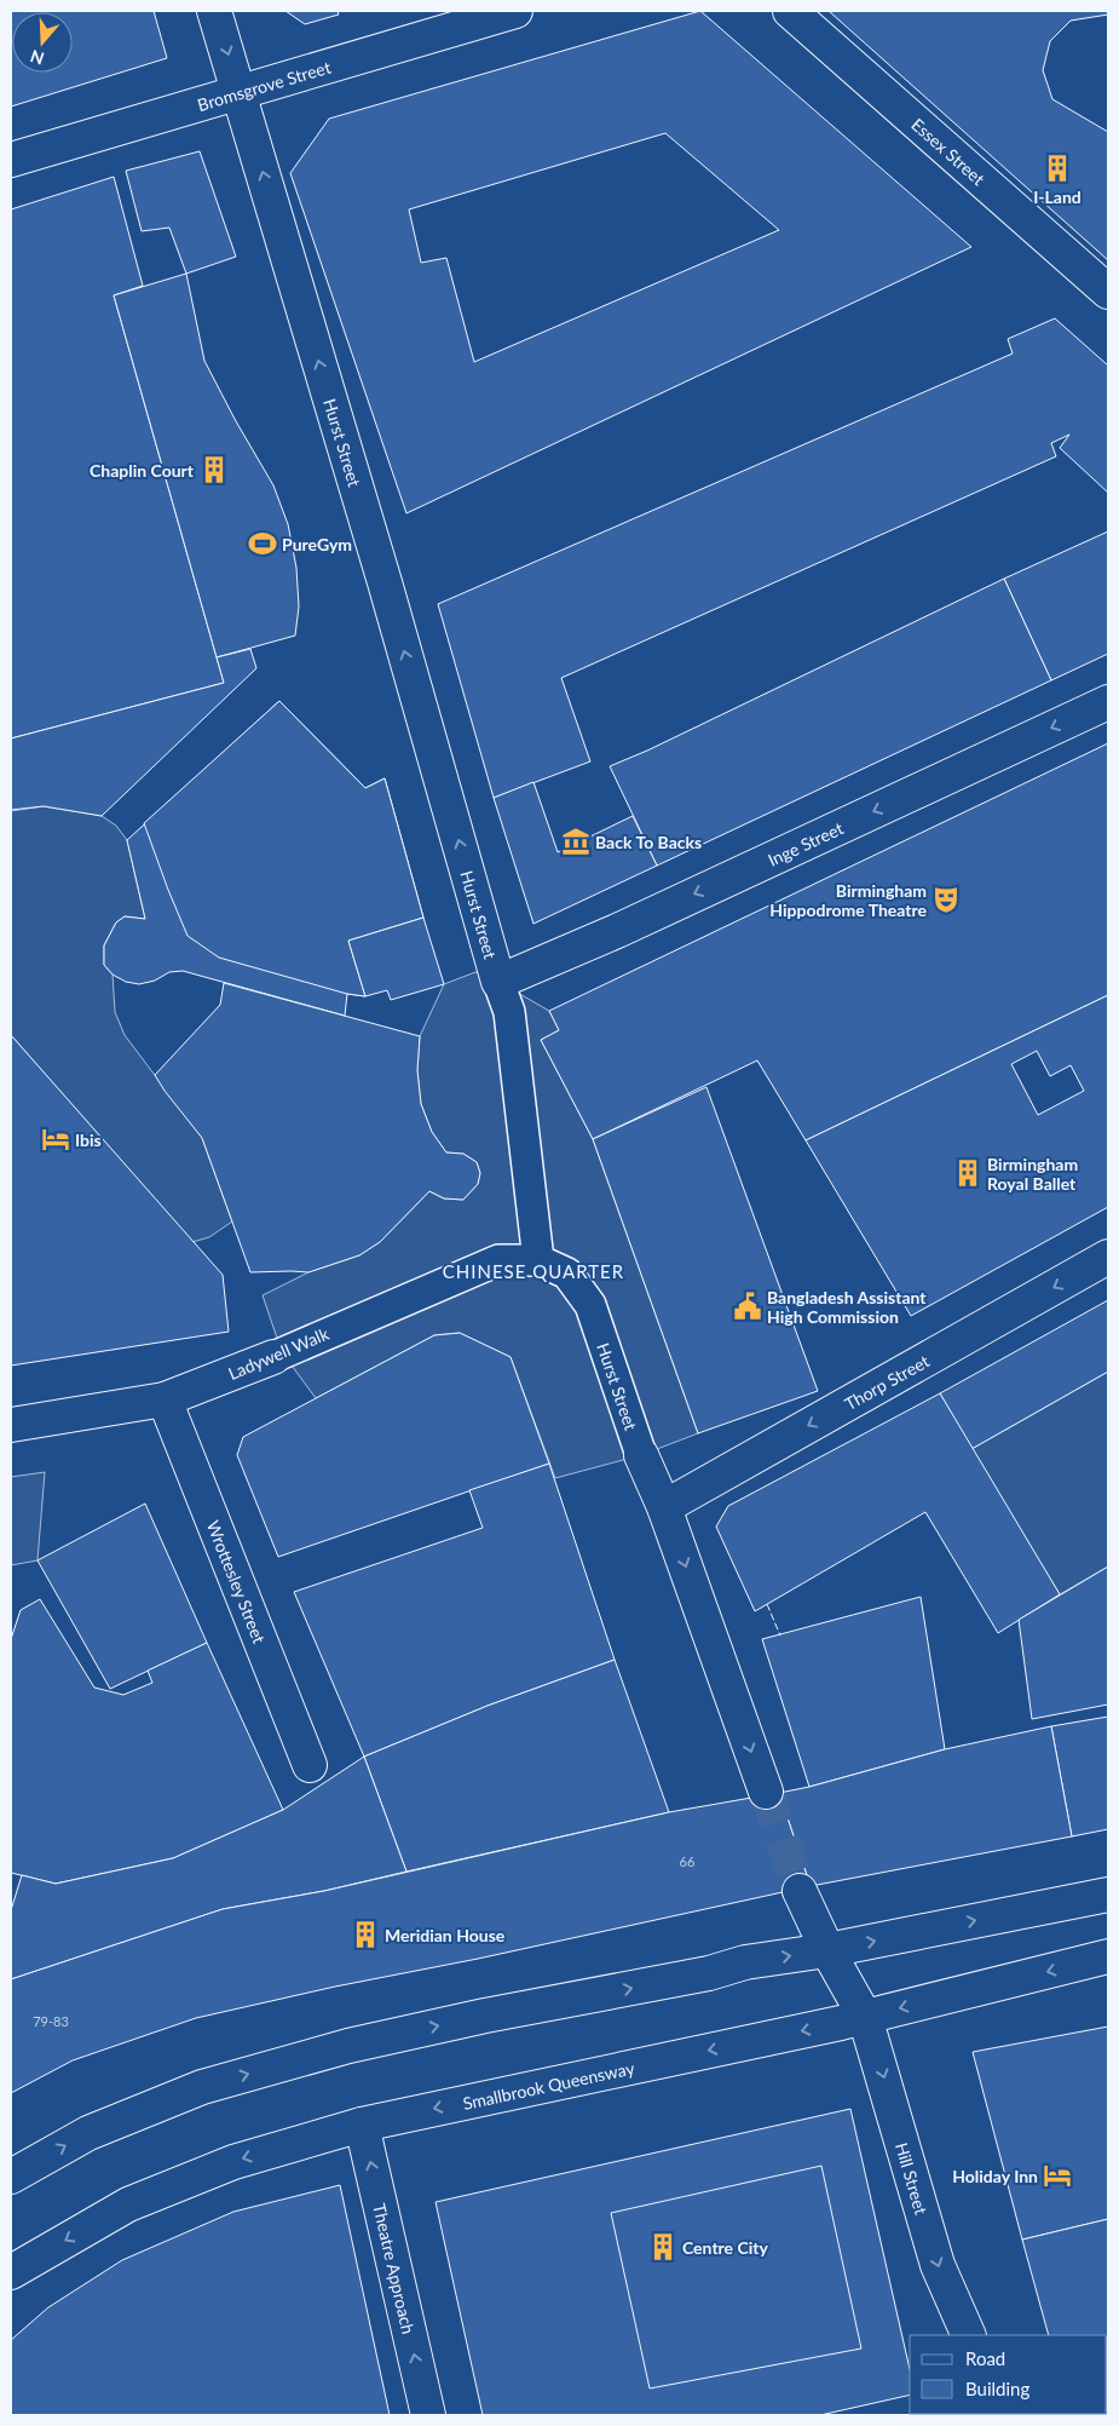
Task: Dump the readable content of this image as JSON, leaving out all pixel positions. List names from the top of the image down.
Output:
{
  "streets": {
    "street": [
      "Bromsgrove Street",
      "Essex Street",
      "Hurst Street",
      "Inge Street",
      "Ladywell Walk",
      "Thorp Street",
      "Wrottesley Street",
      "Smallbrook Queensway",
      "Hill Street",
      "Theatre Approach"
    ]
  },
  "crossings": [
    ["Bromsgrove Street", "Hurst Street"],
    ["Hurst Street", "Inge Street"],
    ["Hurst Street", "Ladywell Walk"],
    ["Hurst Street", "Thorp Street"],
    ["Ladywell Walk", "Wrottesley Street"],
    ["Smallbrook Queensway", "Hill Street"],
    ["Smallbrook Queensway", "Theatre Approach"]
  ],
  "one_way": [
    "Inge Street",
    "Thorp Street",
    "Hill Street",
    "Theatre Approach"
  ],
  "districts": ["CHINESE QUARTER"],
  "places": {
    "building": [
      "I-Land",
      "Chaplin Court",
      "Birmingham Royal Ballet",
      "Meridian House",
      "Centre City"
    ],
    "sports": ["PureGym"],
    "museum": ["Back To Backs"],
    "theatre": ["Birmingham Hippodrome Theatre"],
    "hotel": ["Ibis", "Holiday Inn"],
    "public building": ["Bangladesh Assistant High Commission"]
  },
  "house_numbers": ["66", "79-83"],
  "legend": ["Road", "Building"],
  "north": "bottom"
}
